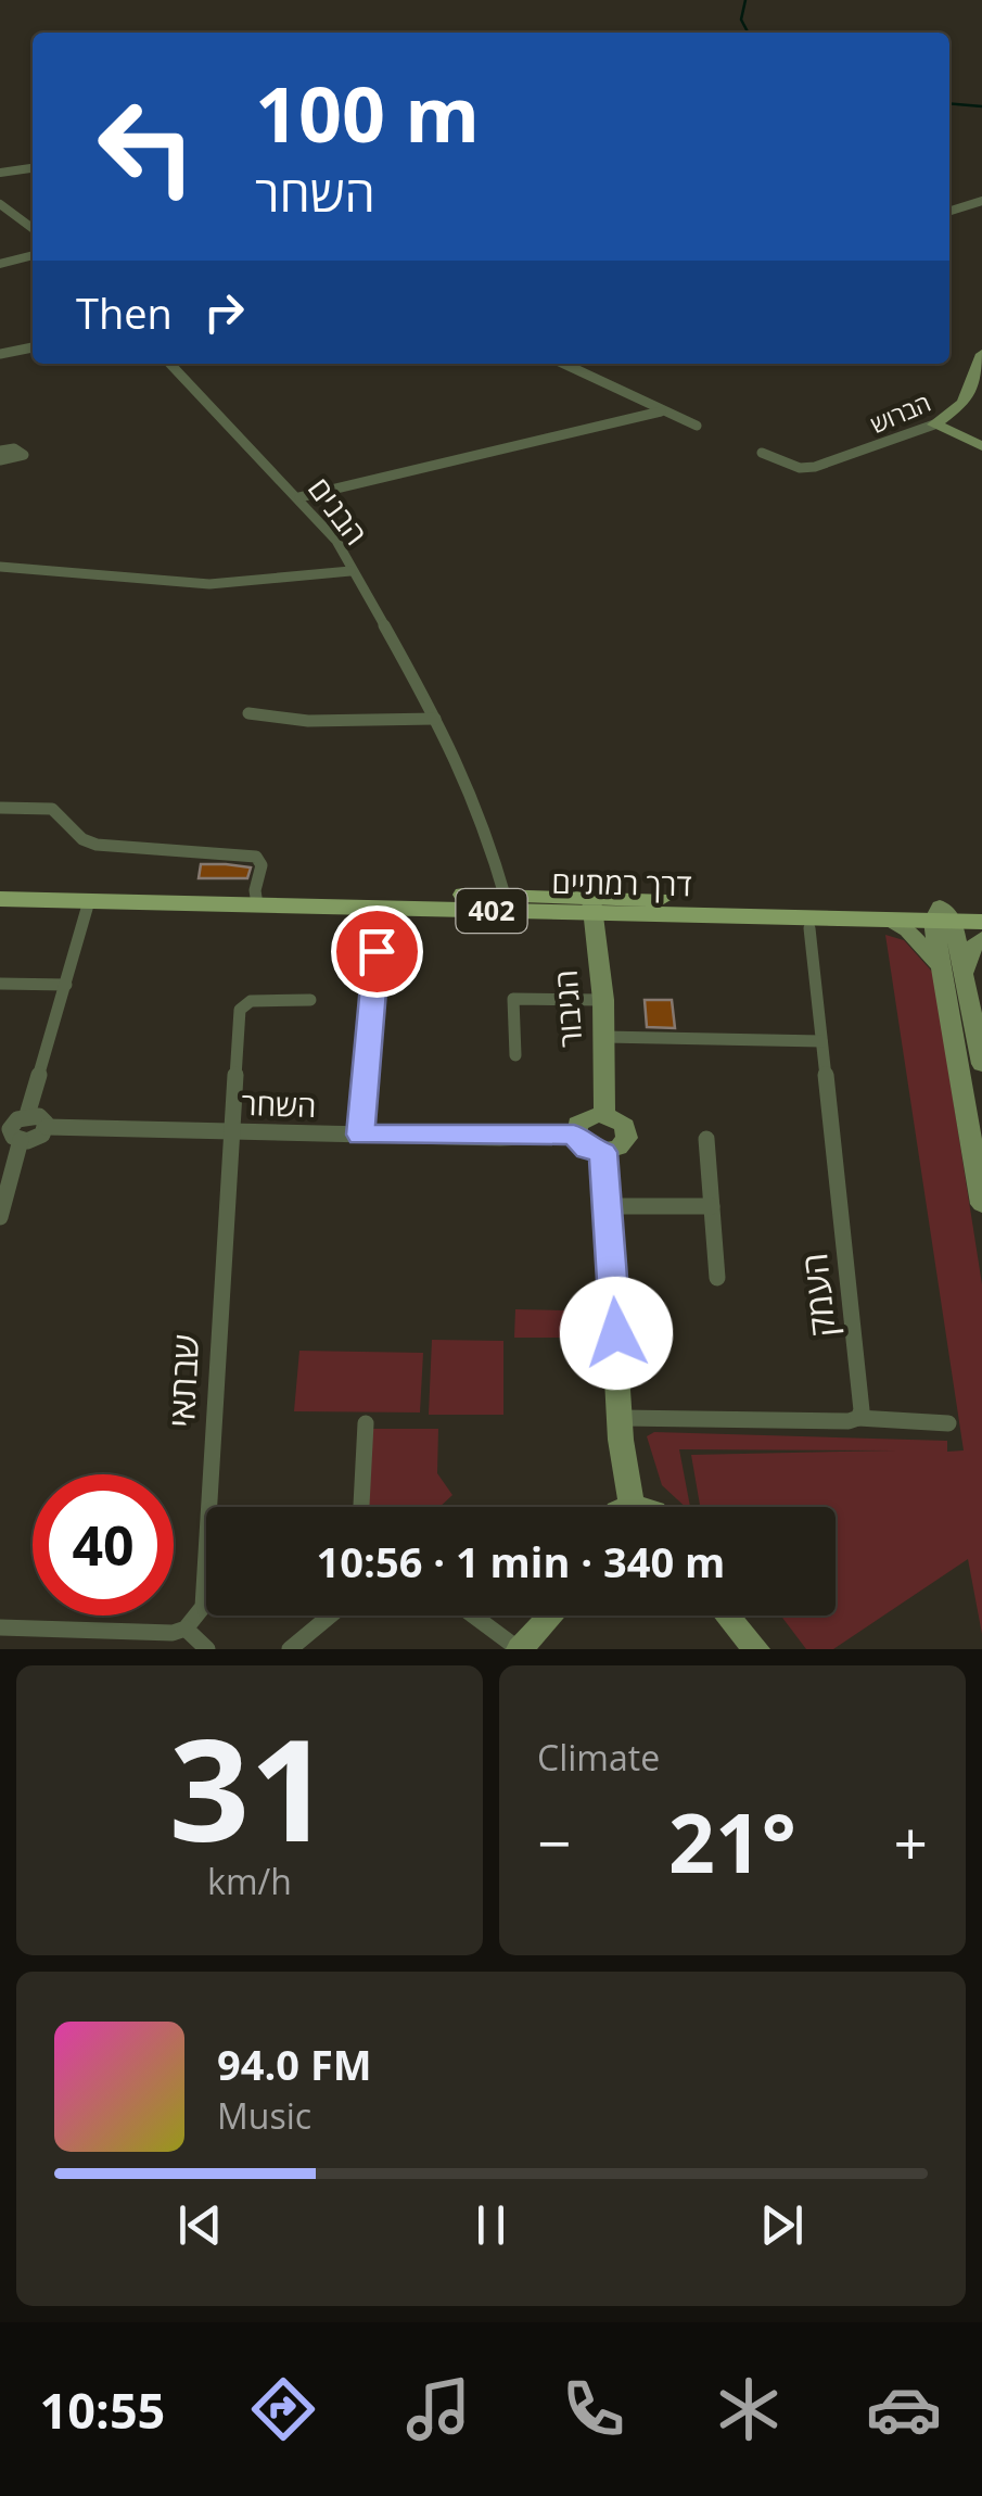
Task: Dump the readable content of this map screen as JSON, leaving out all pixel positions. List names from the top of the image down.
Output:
{
  "streets": {
    "main road": ["דרך רמתיים", "402"],
    "street": [
      "הברוש",
      "הבנים",
      "הגיבור",
      "השחר",
      "העמק",
      "שבתאי"
    ]
  },
  "crossings": [
    ["הבנים", "דרך רמתיים"],
    ["דרך רמתיים", "הגיבור"],
    ["הגיבור", "השחר"],
    ["השחר", "שבתאי"]
  ],
  "page": {
    "turn": ["100 m", "השחר"],
    "then": "Then",
    "limit": "40",
    "trip": "10:56 · 1 min · 340 m",
    "tile": [
      ["31", "km/h"],
      "Climate"
    ],
    "heat": ["−", "21°", "+"],
    "song": ["94.0 FM", "Music"],
    "tabs": "10:55"
  }
}
